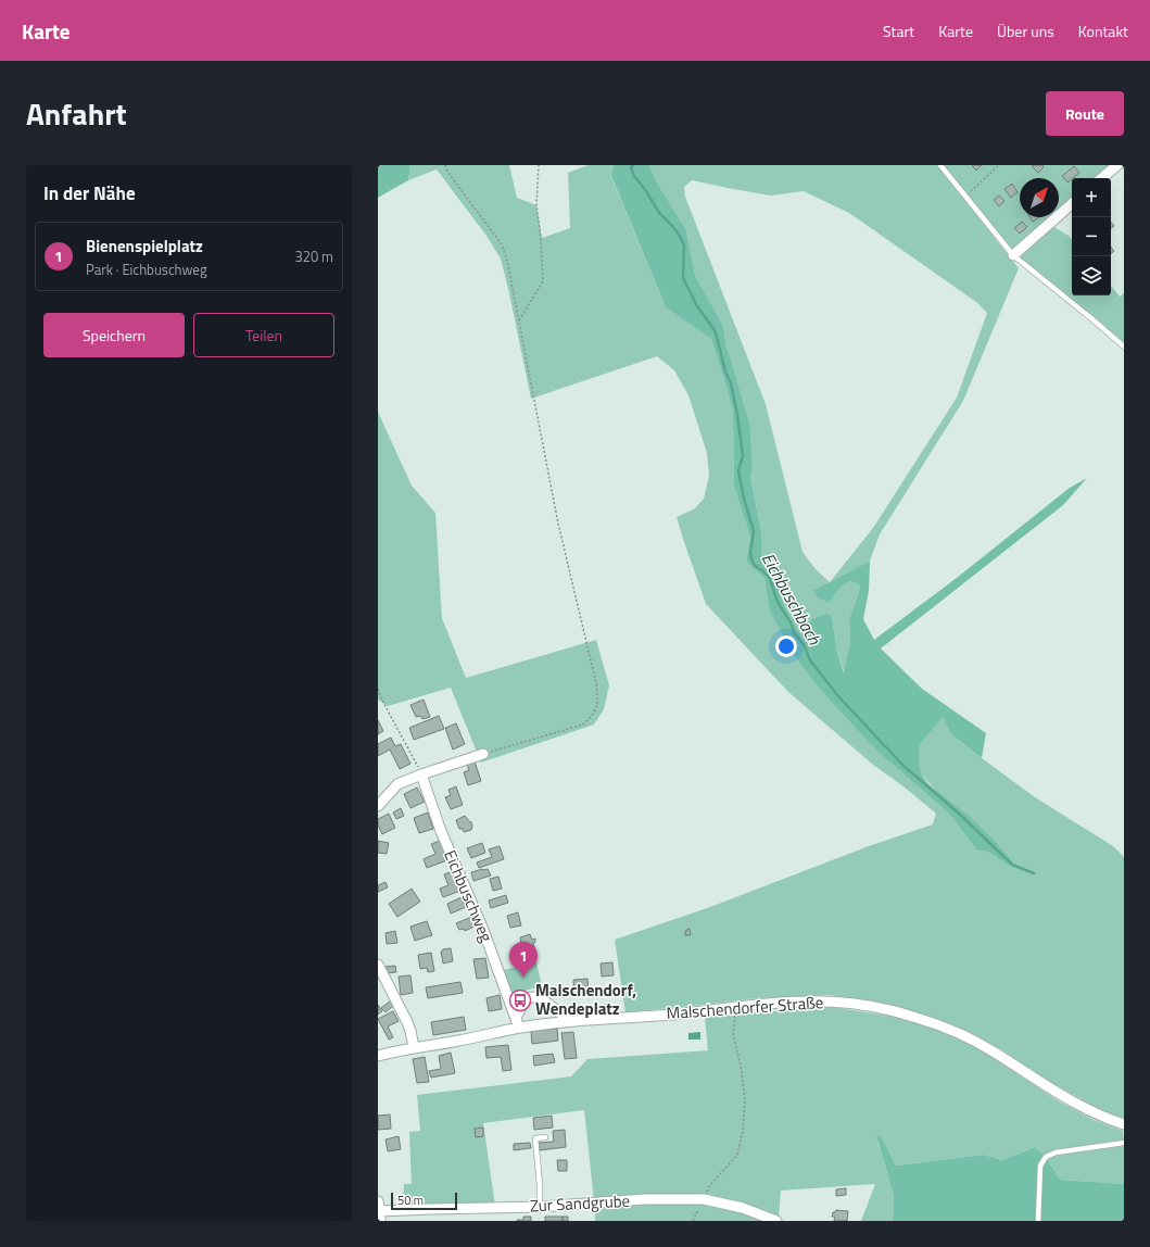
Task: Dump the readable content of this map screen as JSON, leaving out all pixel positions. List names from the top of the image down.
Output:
{
  "streets": {
    "street": ["Eichbuschweg", "Malschendorfer Straße", "Zur Sandgrube"]
  },
  "crossings": [
    ["Eichbuschweg", "Malschendorfer Straße"]
  ],
  "water": ["Eichbuschbach"],
  "places": {
    "bus stop": ["Malschendorf, Wendeplatz"]
  },
  "scale_bar": "50 m",
  "north": "top right",
  "page": {
    "header": "Karte",
    "nav": [
      "Start",
      "Karte",
      "Über uns",
      "Kontakt"
    ],
    "title": "Anfahrt",
    "buttons": [
      "Route",
      ["Speichern", "Teilen"]
    ],
    "heading": "In der Nähe",
    "map_buttons": ["+", "−"],
    "list": [
      {
        "mark": "1",
        "name": "Bienenspielplatz",
        "note": "Park · Eichbuschweg",
        "value": "320 m"
      }
    ],
    "pins": "1",
    "scale": "50 m"
  }
}
